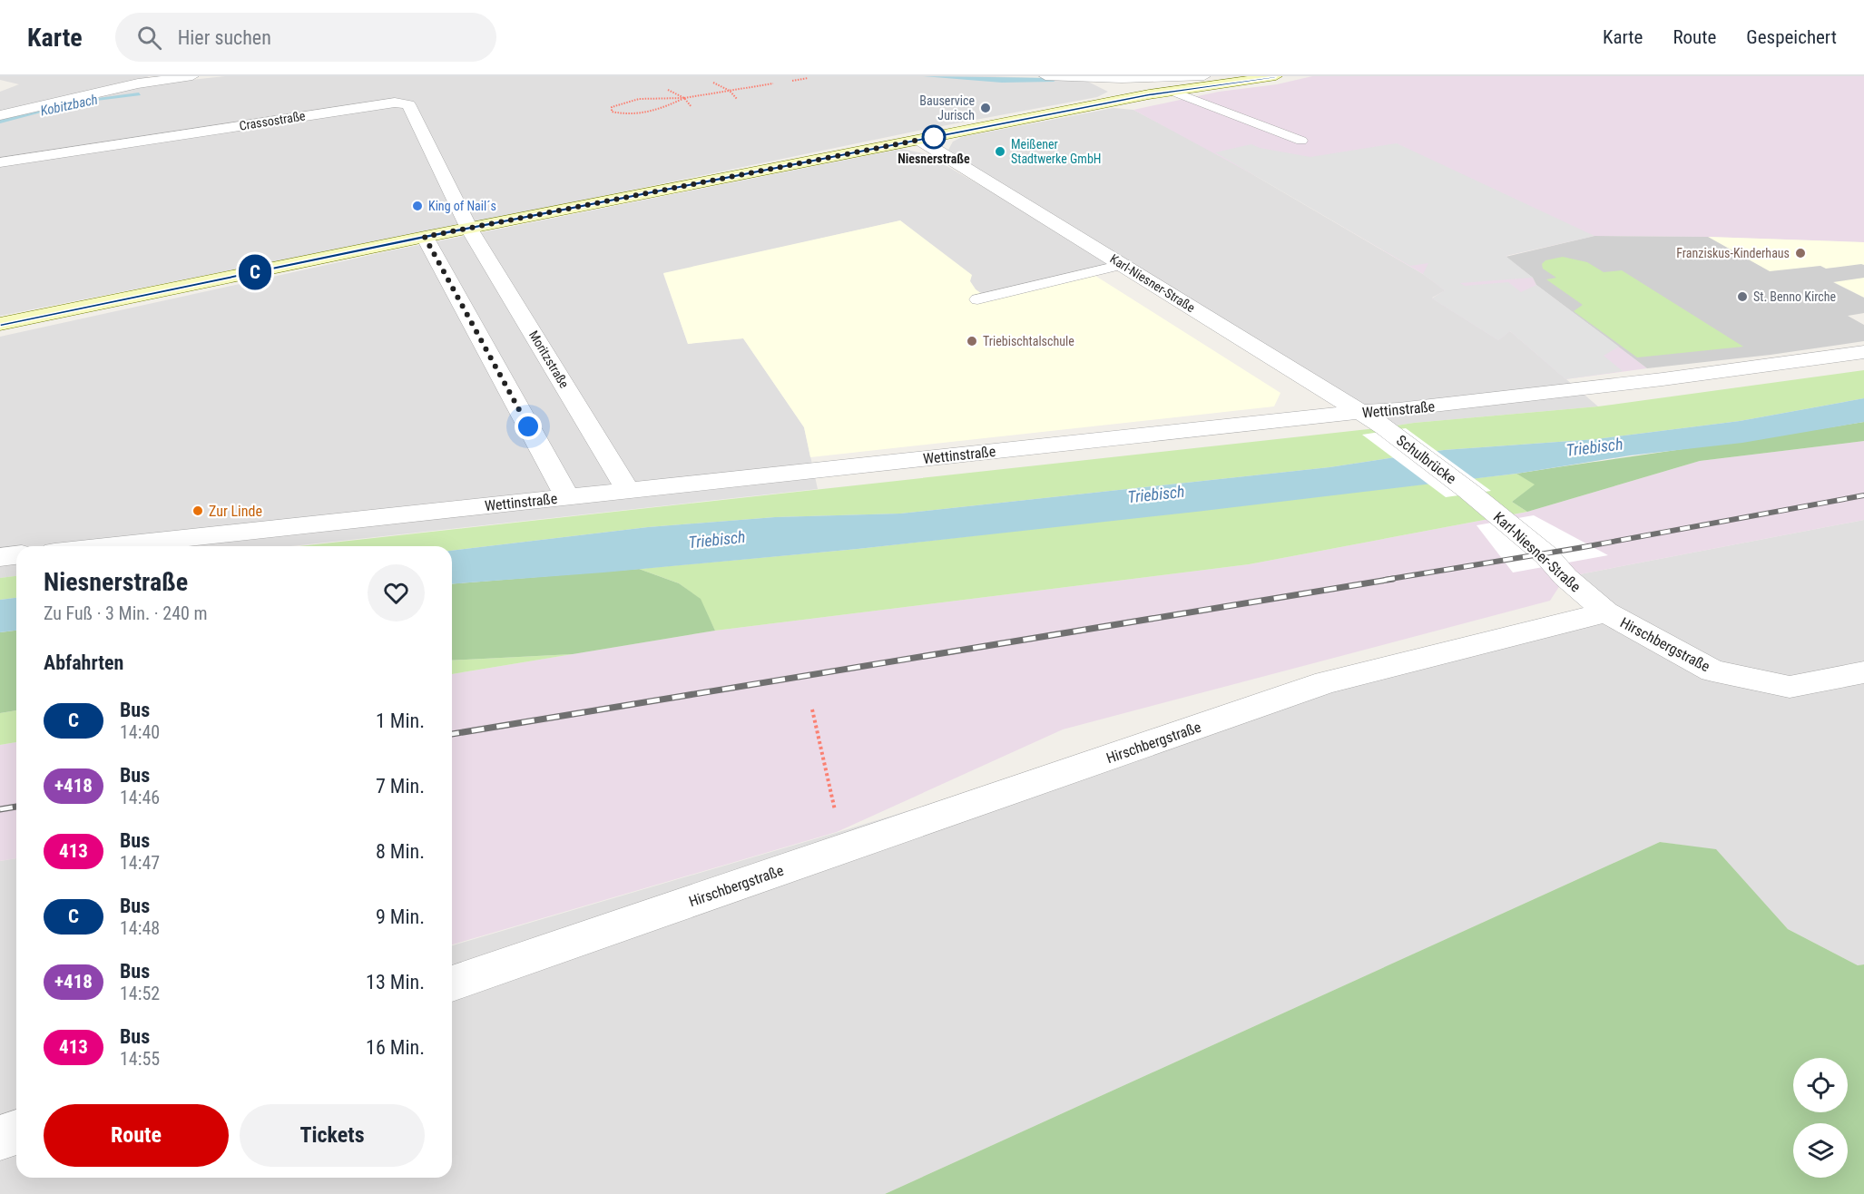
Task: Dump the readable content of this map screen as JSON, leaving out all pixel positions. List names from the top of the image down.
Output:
{
  "streets": {
    "street": [
      "Crassostraße",
      "Karl-Niesner-Straße",
      "Moritzstraße",
      "Wettinstraße",
      "Schulbrücke",
      "Hirschbergstraße"
    ]
  },
  "crossings": [
    ["Crassostraße", "Moritzstraße"],
    ["Karl-Niesner-Straße", "Wettinstraße"],
    ["Karl-Niesner-Straße", "Schulbrücke"],
    ["Karl-Niesner-Straße", "Hirschbergstraße"],
    ["Moritzstraße", "Wettinstraße"]
  ],
  "water": ["Kobitzbach", "Triebisch"],
  "places": [
    "Bauservice Jurisch",
    "Niesnerstraße",
    "Meißener Stadtwerke GmbH",
    "King of Nail´s",
    "Franziskus-Kinderhaus",
    "St. Benno Kirche",
    "Triebischtalschule",
    "Zur Linde"
  ],
  "lines": ["bus line C"],
  "page": {
    "header": "Karte",
    "search": "Hier suchen",
    "nav": ["Karte", "Route", "Gespeichert"],
    "on_map": "C",
    "heading": [
      ["Niesnerstraße", "Zu Fuß · 3 Min. · 240 m"],
      "Abfahrten"
    ],
    "list": [
      {
        "mark": "C",
        "name": "Bus",
        "note": "14:40",
        "value": "1 Min."
      },
      {
        "mark": "+418",
        "name": "Bus",
        "note": "14:46",
        "value": "7 Min."
      },
      {
        "mark": "413",
        "name": "Bus",
        "note": "14:47",
        "value": "8 Min."
      },
      {
        "mark": "C",
        "name": "Bus",
        "note": "14:48",
        "value": "9 Min."
      },
      {
        "mark": "+418",
        "name": "Bus",
        "note": "14:52",
        "value": "13 Min."
      },
      {
        "mark": "413",
        "name": "Bus",
        "note": "14:55",
        "value": "16 Min."
      }
    ],
    "buttons": ["Route", "Tickets"]
  }
}
